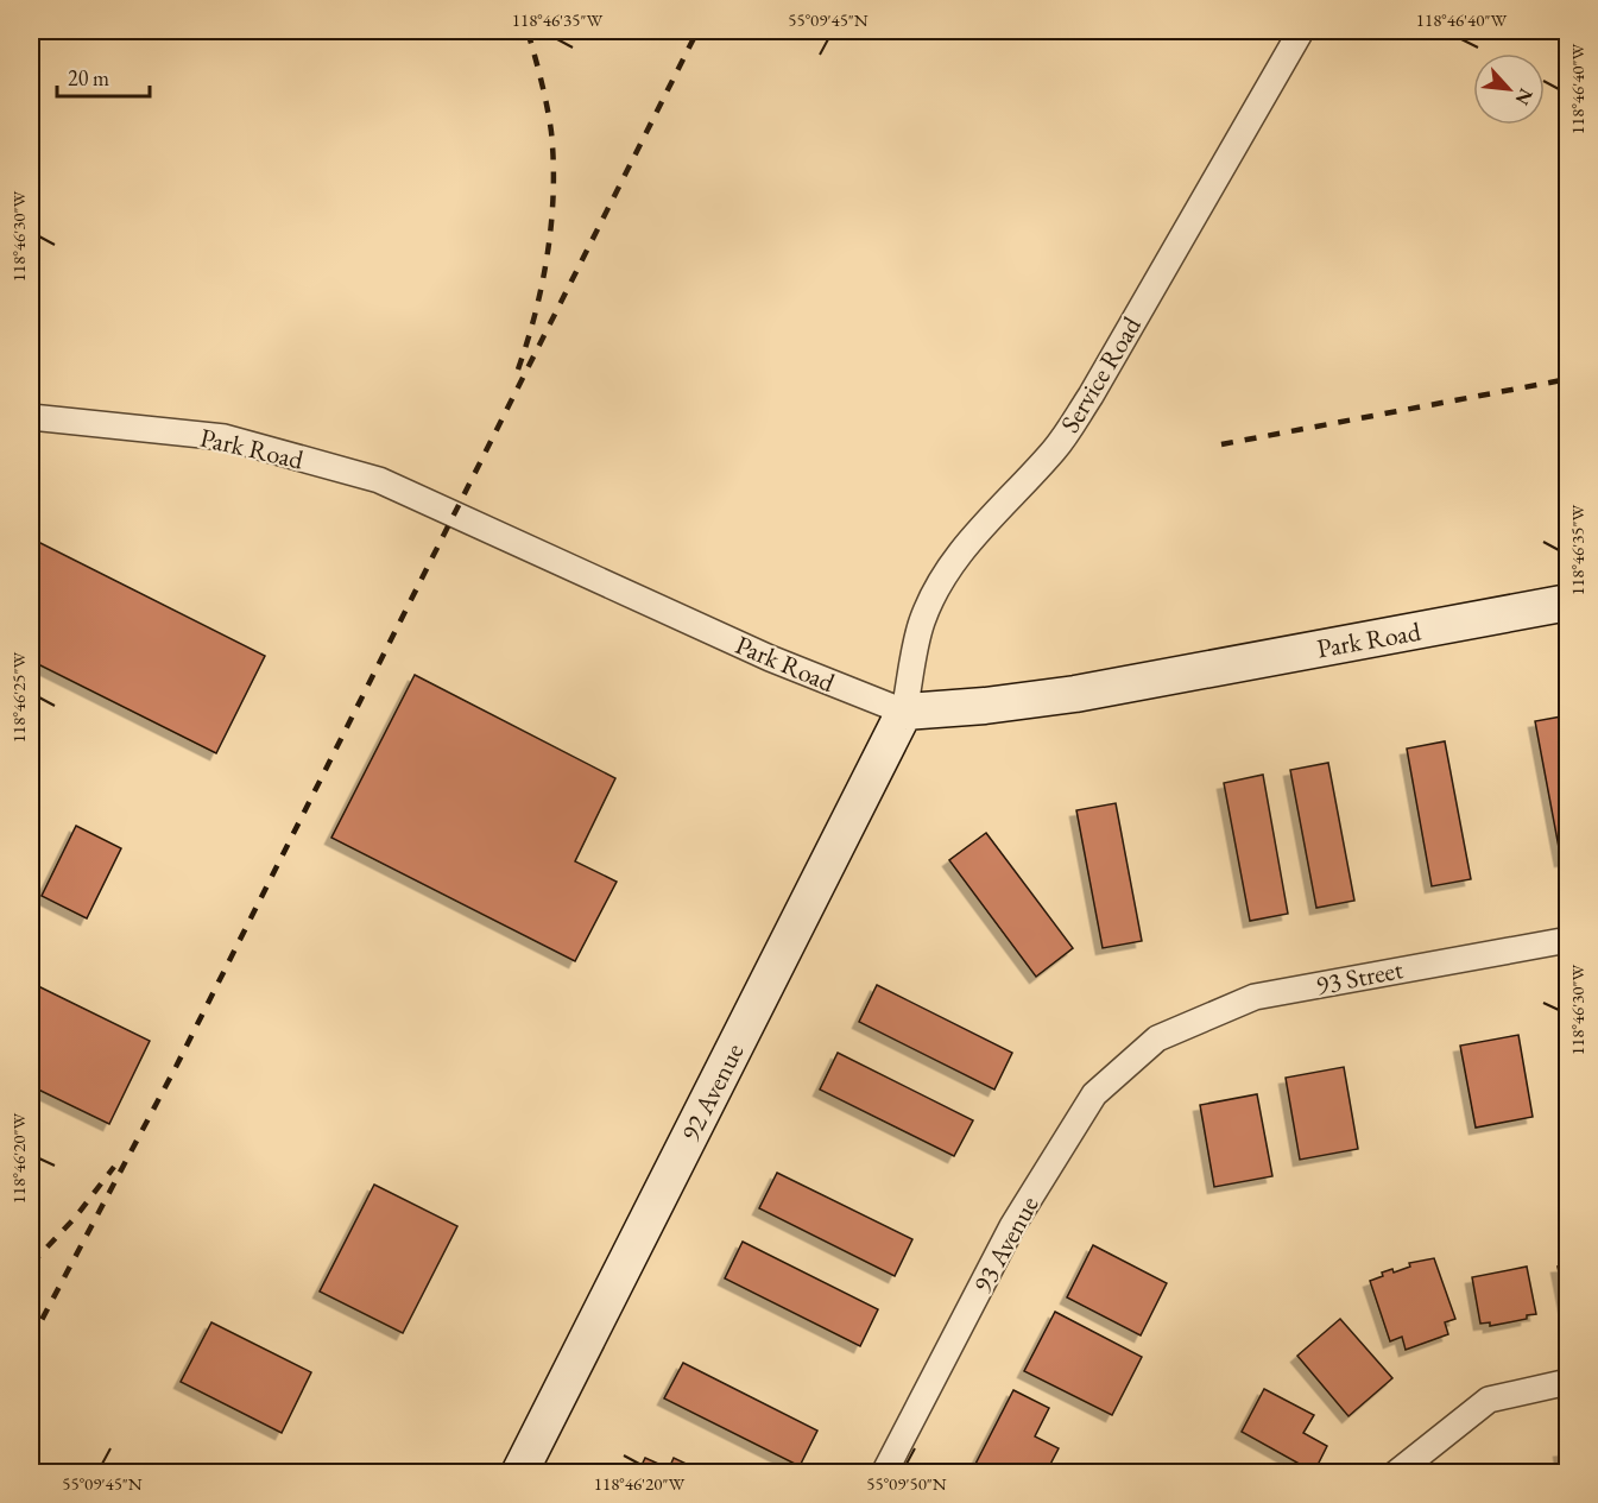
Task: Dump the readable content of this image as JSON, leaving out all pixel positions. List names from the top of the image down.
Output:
{
  "streets": {
    "street": [
      "Service Road",
      "Park Road",
      "93 Street",
      "92 Avenue",
      "93 Avenue"
    ]
  },
  "crossings": [
    ["Service Road", "Park Road"],
    ["Service Road", "92 Avenue"],
    ["Park Road", "92 Avenue"],
    ["93 Street", "93 Avenue"]
  ],
  "scale_bar": "20 m",
  "north": "bottom right",
  "coordinates": [
    "118°46'35\"W",
    "55°09'45\"N",
    "118°46'40\"W",
    "118°46'30\"W",
    "118°46'25\"W",
    "118°46'20\"W",
    "55°09'50\"N"
  ]
}
